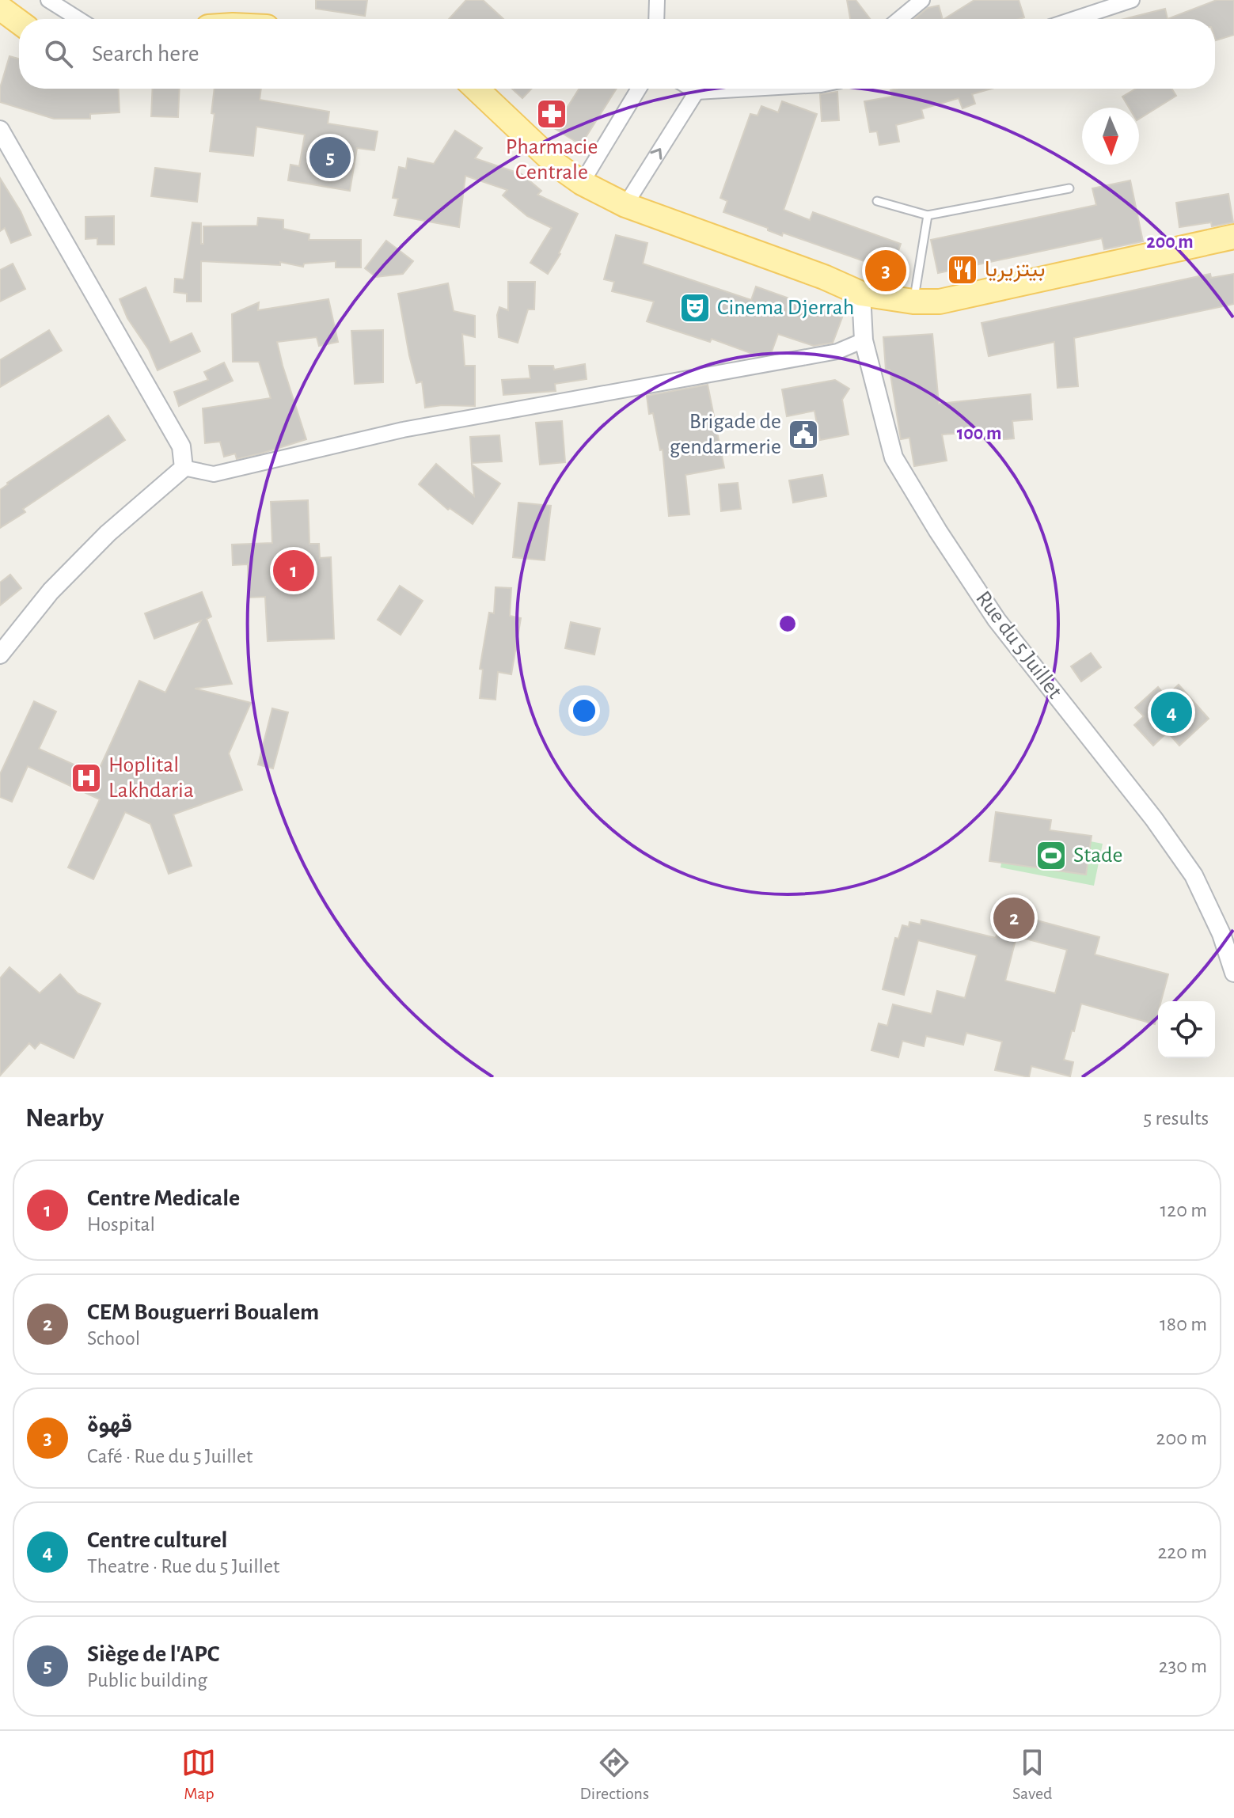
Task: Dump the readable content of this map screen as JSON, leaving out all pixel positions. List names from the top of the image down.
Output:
{
  "streets": {
    "street": ["Rue du 5 Juillet"]
  },
  "places": {
    "pharmacy": ["Pharmacie Centrale"],
    "restaurant": ["بيتزيريا"],
    "theatre": ["Cinema Djerrah"],
    "public building": ["Brigade de gendarmerie"],
    "hospital": ["Hoplital Lakhdaria"],
    "sports": ["Stade"]
  },
  "north": "bottom",
  "page": {
    "search": "Search here",
    "pins": [
      "5",
      "3",
      "1",
      "4",
      "2"
    ],
    "heading": ["Nearby", "5 results"],
    "list": [
      {
        "mark": "1",
        "name": "Centre Medicale",
        "note": "Hospital",
        "value": "120 m"
      },
      {
        "mark": "2",
        "name": "CEM Bouguerri Boualem",
        "note": "School",
        "value": "180 m"
      },
      {
        "mark": "3",
        "name": "قهوة",
        "note": "Café · Rue du 5 Juillet",
        "value": "200 m"
      },
      {
        "mark": "4",
        "name": "Centre culturel",
        "note": "Theatre · Rue du 5 Juillet",
        "value": "220 m"
      },
      {
        "mark": "5",
        "name": "Siège de l'APC",
        "note": "Public building",
        "value": "230 m"
      }
    ],
    "nav": ["Map", "Directions", "Saved"]
  },
  "rings": ["200 m", "100 m"]
}
